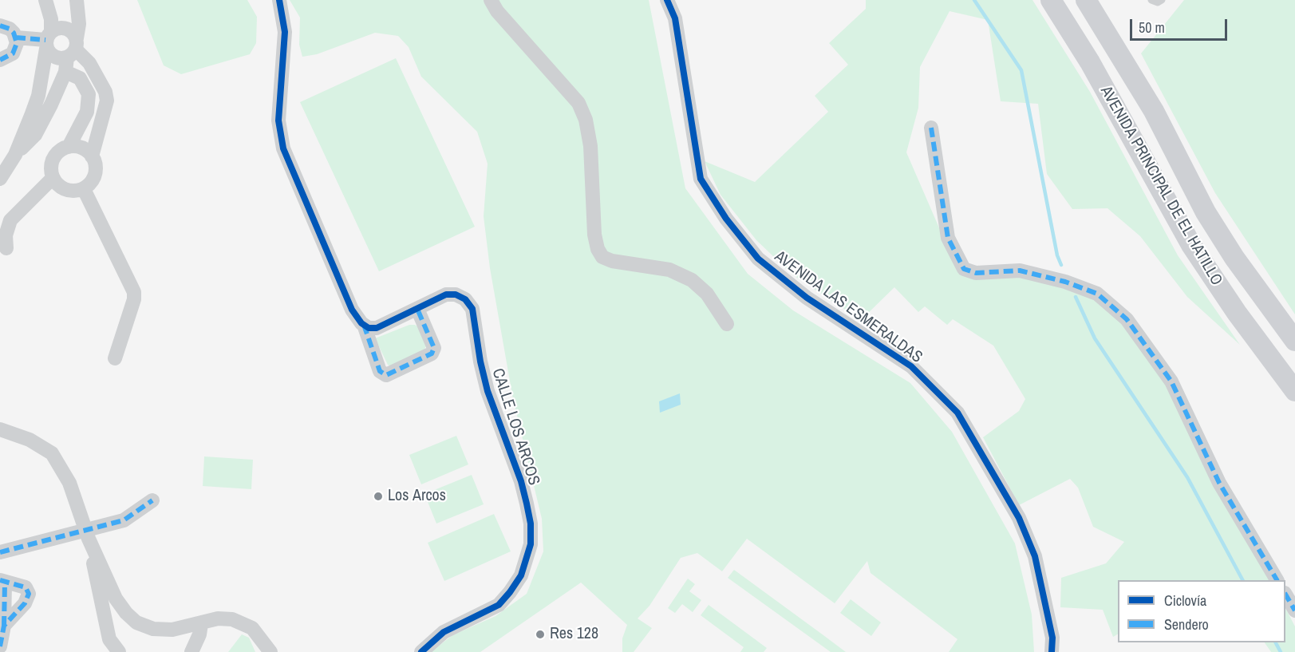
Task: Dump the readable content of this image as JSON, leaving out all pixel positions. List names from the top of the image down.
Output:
{
  "streets": {
    "main road": ["AVENIDA PRINCIPAL DE EL HATILLO"],
    "street": ["AVENIDA LAS ESMERALDAS", "CALLE LOS ARCOS"]
  },
  "places": ["Los Arcos", "Res 128"],
  "legend": ["Ciclovía", "Sendero"],
  "scale_bar": "50 m"
}
